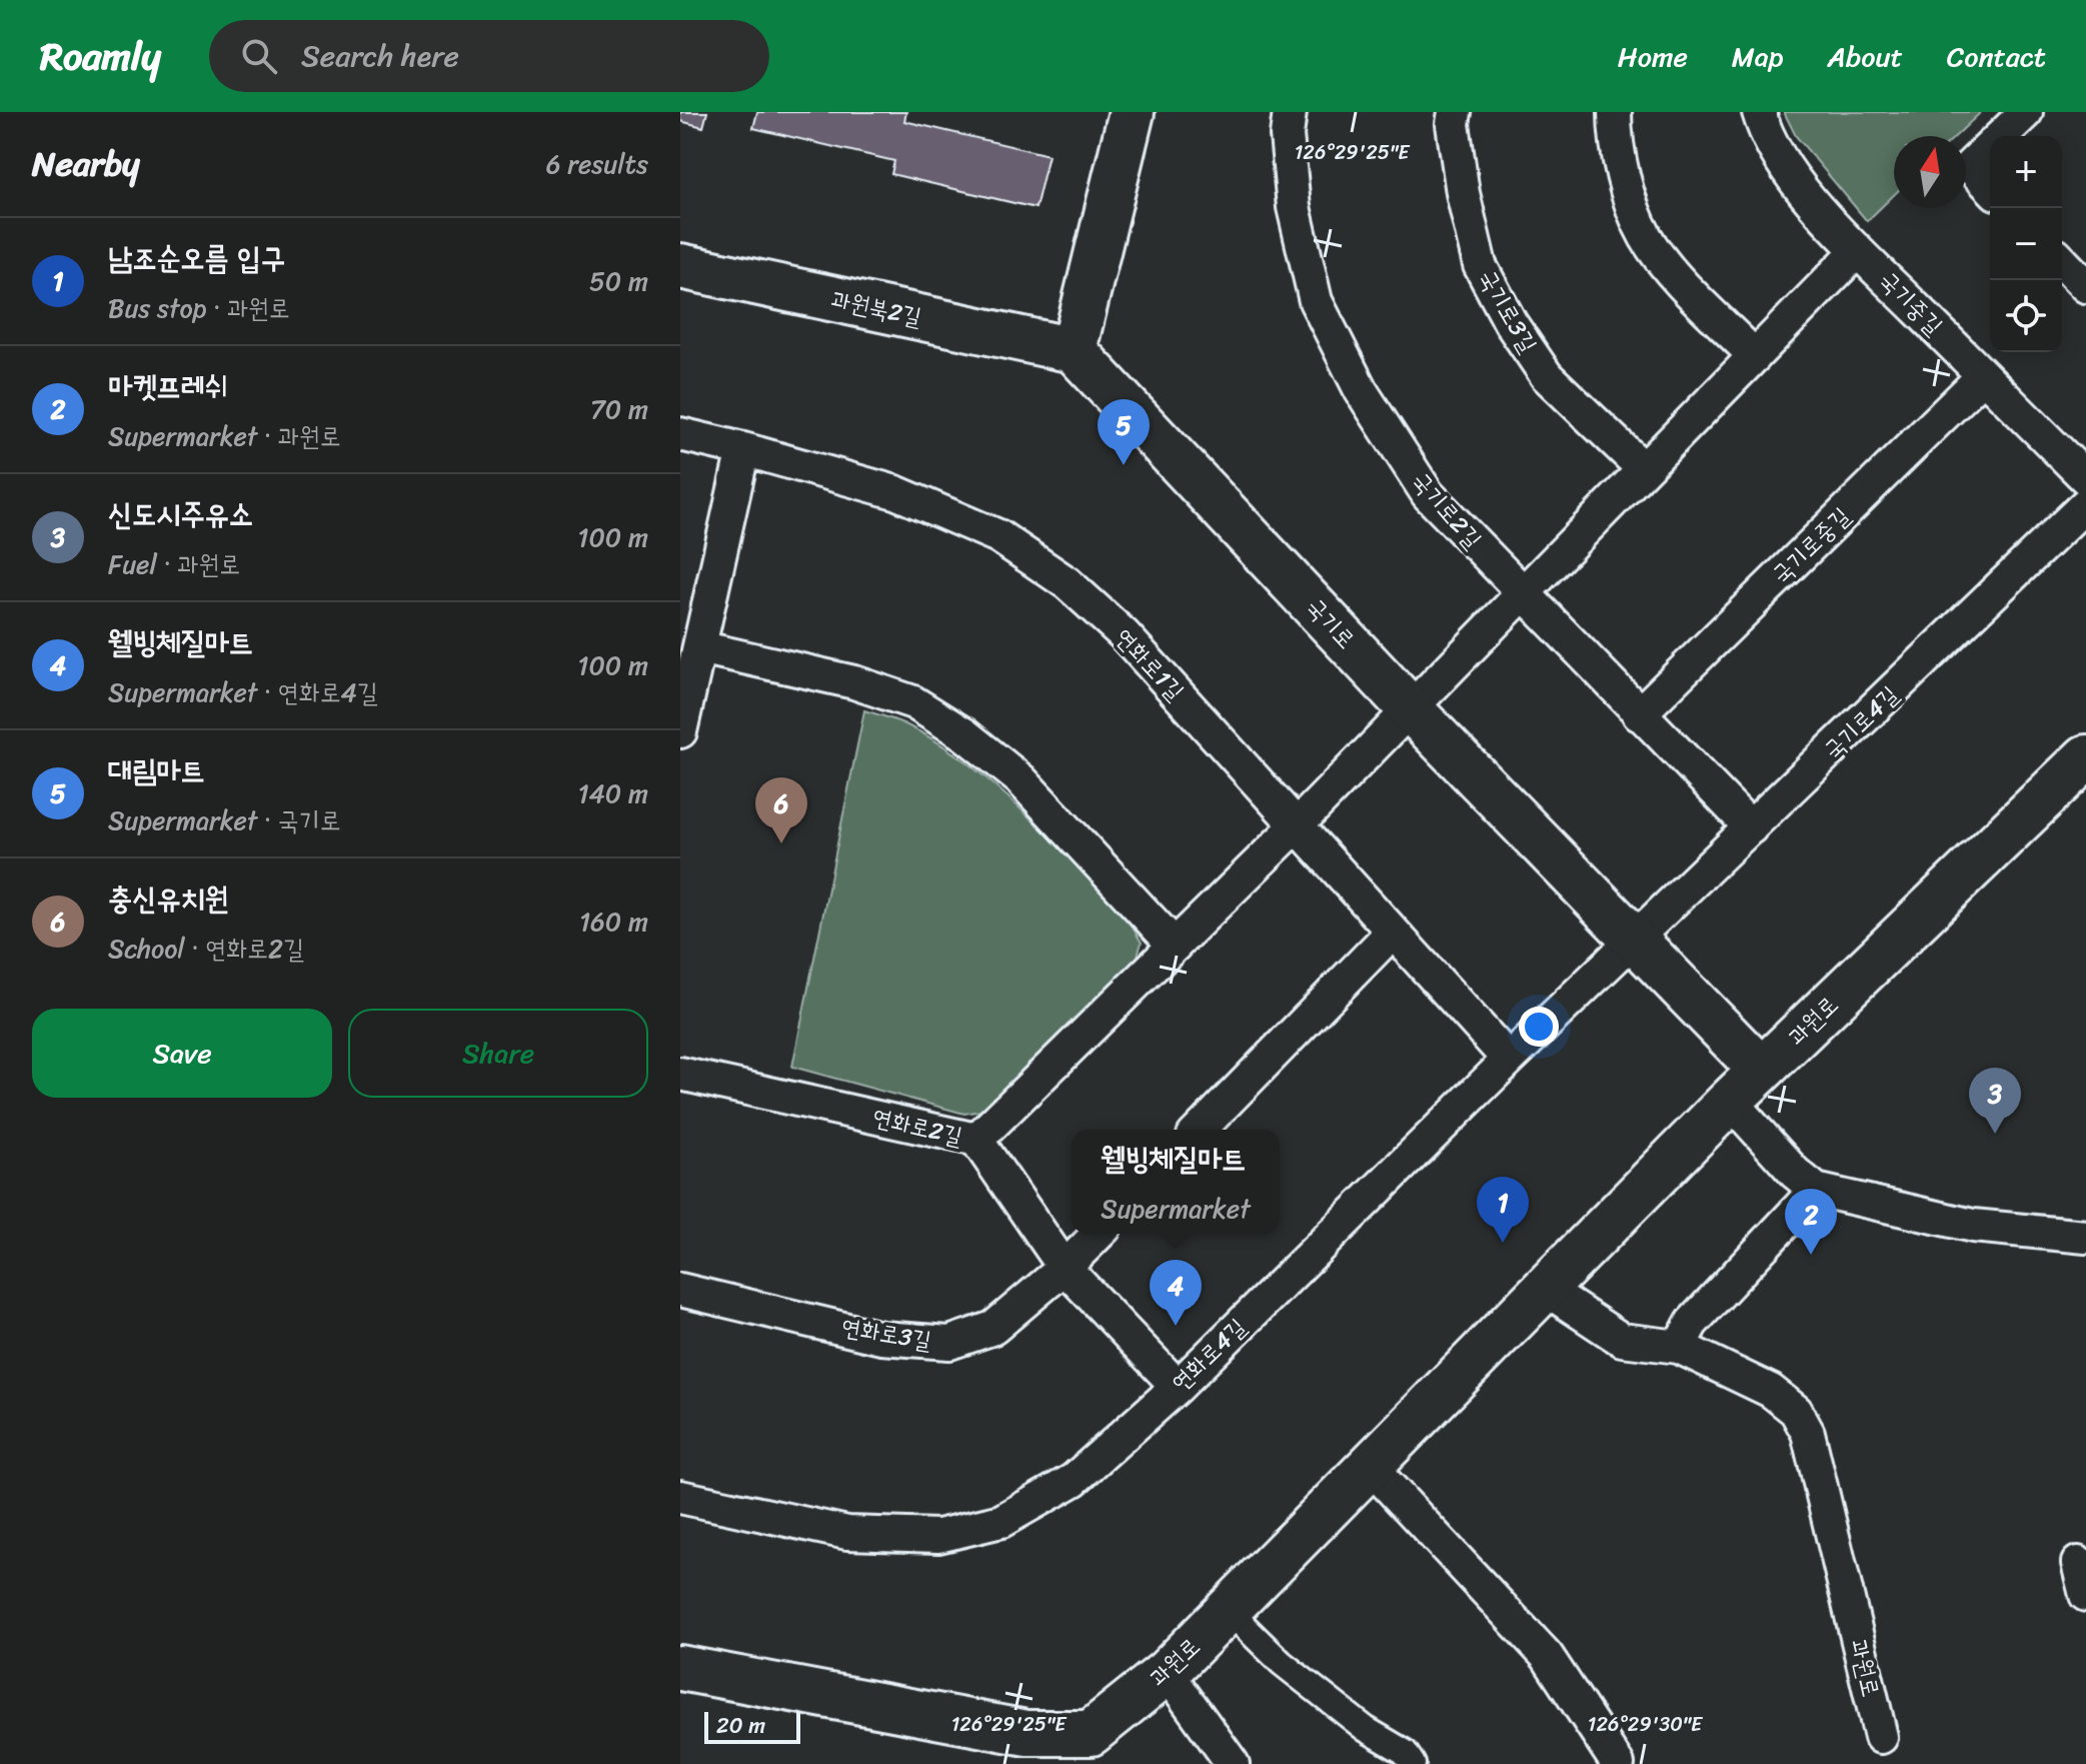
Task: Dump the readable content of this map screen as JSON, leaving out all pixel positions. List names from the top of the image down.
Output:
{
  "streets": {
    "main road": ["과원북2길", "국기로", "과원로"],
    "street": [
      "국기중길",
      "국기로3길",
      "국기로2길",
      "국기로중길",
      "연화로1길",
      "국기로4길",
      "연화로2길",
      "연화로3길",
      "연화로4길"
    ]
  },
  "crossings": [
    ["국기중길", "국기로중길"],
    ["과원북2길", "국기로"],
    ["국기로2길", "국기로중길"],
    ["국기로2길", "국기로4길"],
    ["국기로", "국기로4길"],
    ["국기로", "과원로"],
    ["국기로", "연화로2길"],
    ["국기로", "연화로4길"],
    ["연화로1길", "연화로2길"],
    ["연화로1길", "연화로4길"],
    ["국기로4길", "연화로4길"]
  ],
  "scale_bar": "20 m",
  "north": "top",
  "page": {
    "header": "Roamly",
    "search": "Search here",
    "nav": [
      "Home",
      "Map",
      "About",
      "Contact"
    ],
    "heading": ["Nearby", "6 results"],
    "map_buttons": ["+", "−"],
    "list": [
      {
        "mark": "1",
        "name": "남조순오름 입구",
        "note": "Bus stop · 과원로",
        "value": "50 m"
      },
      {
        "mark": "2",
        "name": "마켓프레쉬",
        "note": "Supermarket · 과원로",
        "value": "70 m"
      },
      {
        "mark": "3",
        "name": "신도시주유소",
        "note": "Fuel · 과원로",
        "value": "100 m"
      },
      {
        "mark": "4",
        "name": "웰빙체질마트",
        "note": "Supermarket · 연화로4길",
        "value": "100 m"
      },
      {
        "mark": "5",
        "name": "대림마트",
        "note": "Supermarket · 국기로",
        "value": "140 m"
      },
      {
        "mark": "6",
        "name": "충신유치원",
        "note": "School · 연화로2길",
        "value": "160 m"
      }
    ],
    "pins": [
      "5",
      "6",
      "3",
      "1",
      "2",
      "4"
    ],
    "buttons": ["Save", "Share"],
    "popup": ["웰빙체질마트", "Supermarket"],
    "scale": "20 m"
  },
  "coordinates": ["126°29'25\"E", "126°29'30\"E"]
}
